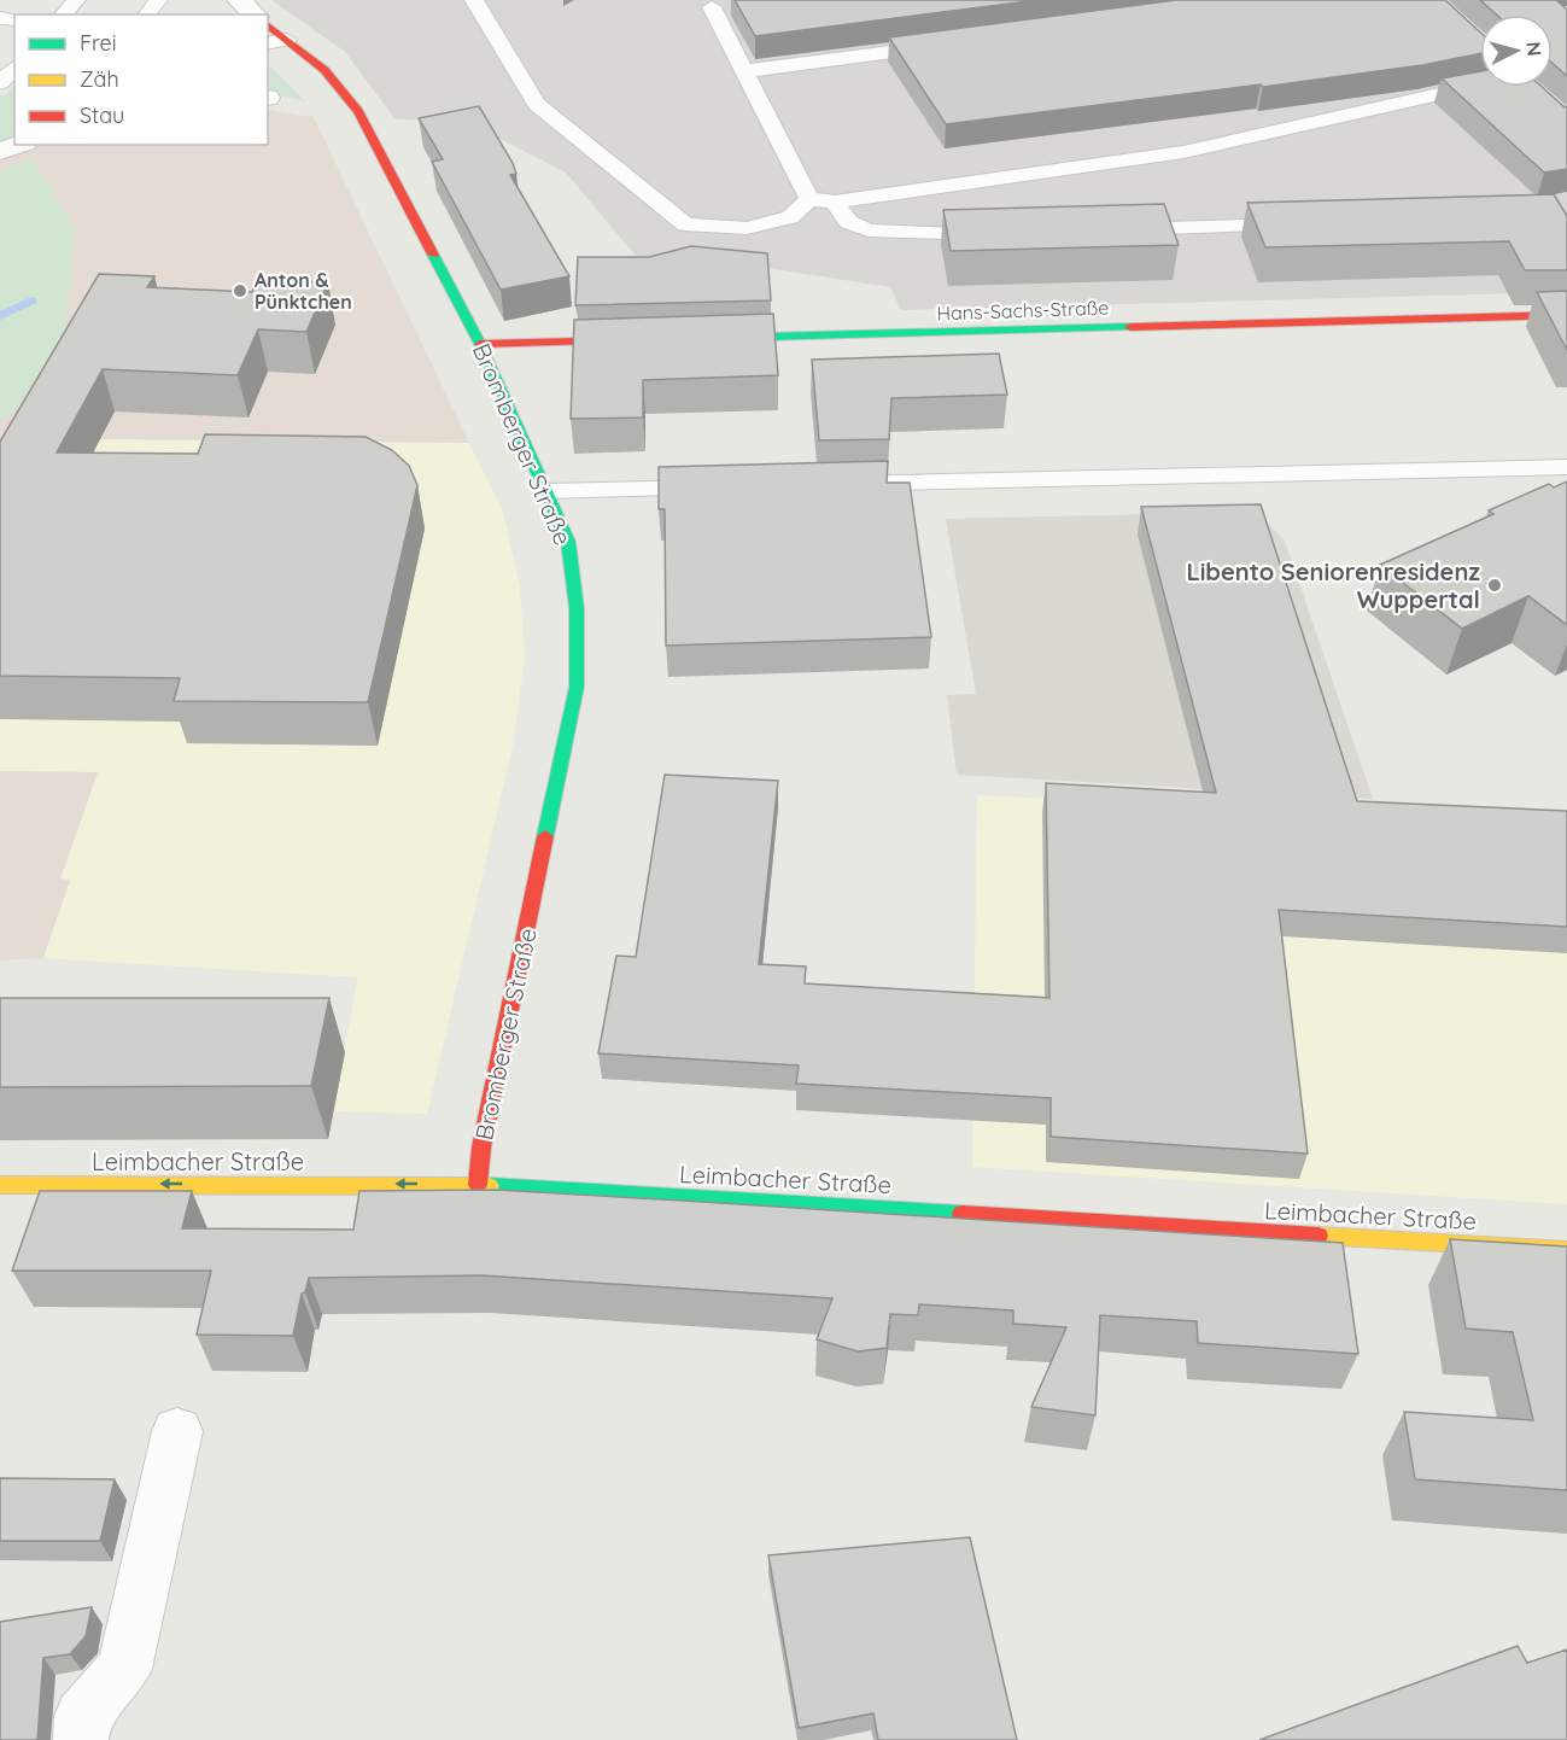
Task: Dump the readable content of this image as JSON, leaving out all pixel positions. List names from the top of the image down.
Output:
{
  "streets": {
    "street": ["Hans-Sachs-Straße", "Bromberger Straße", "Leimbacher Straße"]
  },
  "crossings": [
    ["Bromberger Straße", "Leimbacher Straße"]
  ],
  "places": ["Anton & Pünktchen", "Libento Seniorenresidenz Wuppertal"],
  "legend": ["Frei", "Zäh", "Stau"],
  "north": "right"
}
